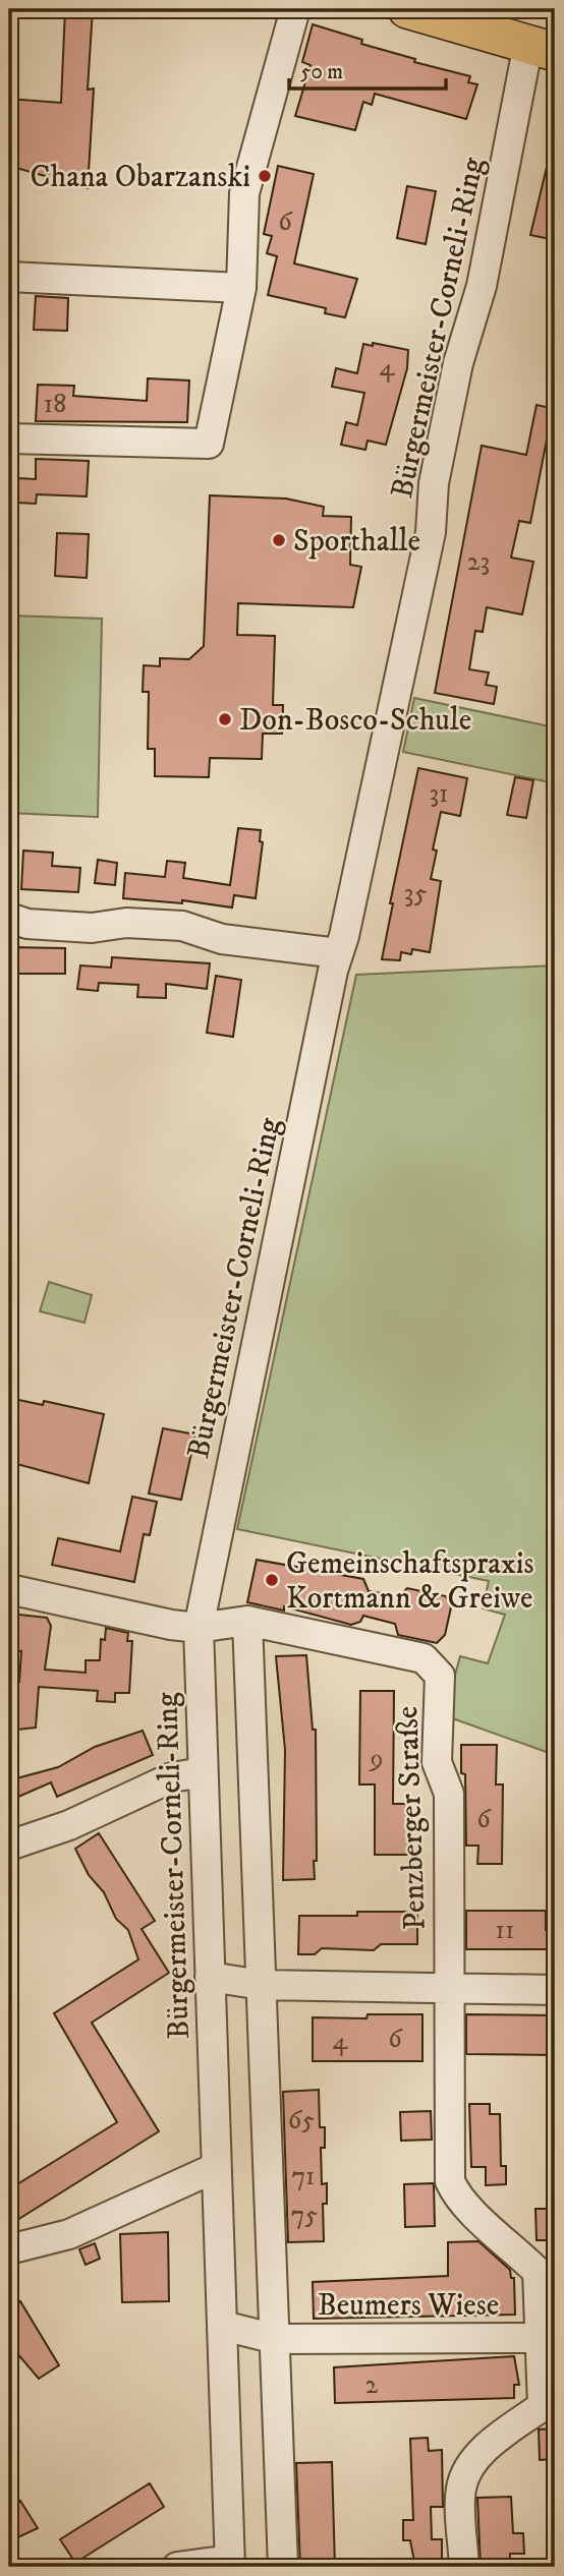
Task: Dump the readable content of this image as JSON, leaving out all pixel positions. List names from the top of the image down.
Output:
{
  "streets": {
    "street": ["Bürgermeister-Corneli-Ring", "Penzberger Straße", "Beumers Wiese"]
  },
  "crossings": [
    ["Bürgermeister-Corneli-Ring", "Penzberger Straße"],
    ["Bürgermeister-Corneli-Ring", "Beumers Wiese"],
    ["Penzberger Straße", "Beumers Wiese"]
  ],
  "places": [
    "Chana Obarzanski",
    "Sporthalle",
    "Don-Bosco-Schule",
    "Gemeinschaftspraxis Kortmann & Greiwe"
  ],
  "house_numbers": [
    "6",
    "4",
    "18",
    "23",
    "31",
    "35",
    "9",
    "6",
    "11",
    "6",
    "4",
    "65",
    "71",
    "75",
    "2"
  ],
  "scale_bar": "50 m"
}
